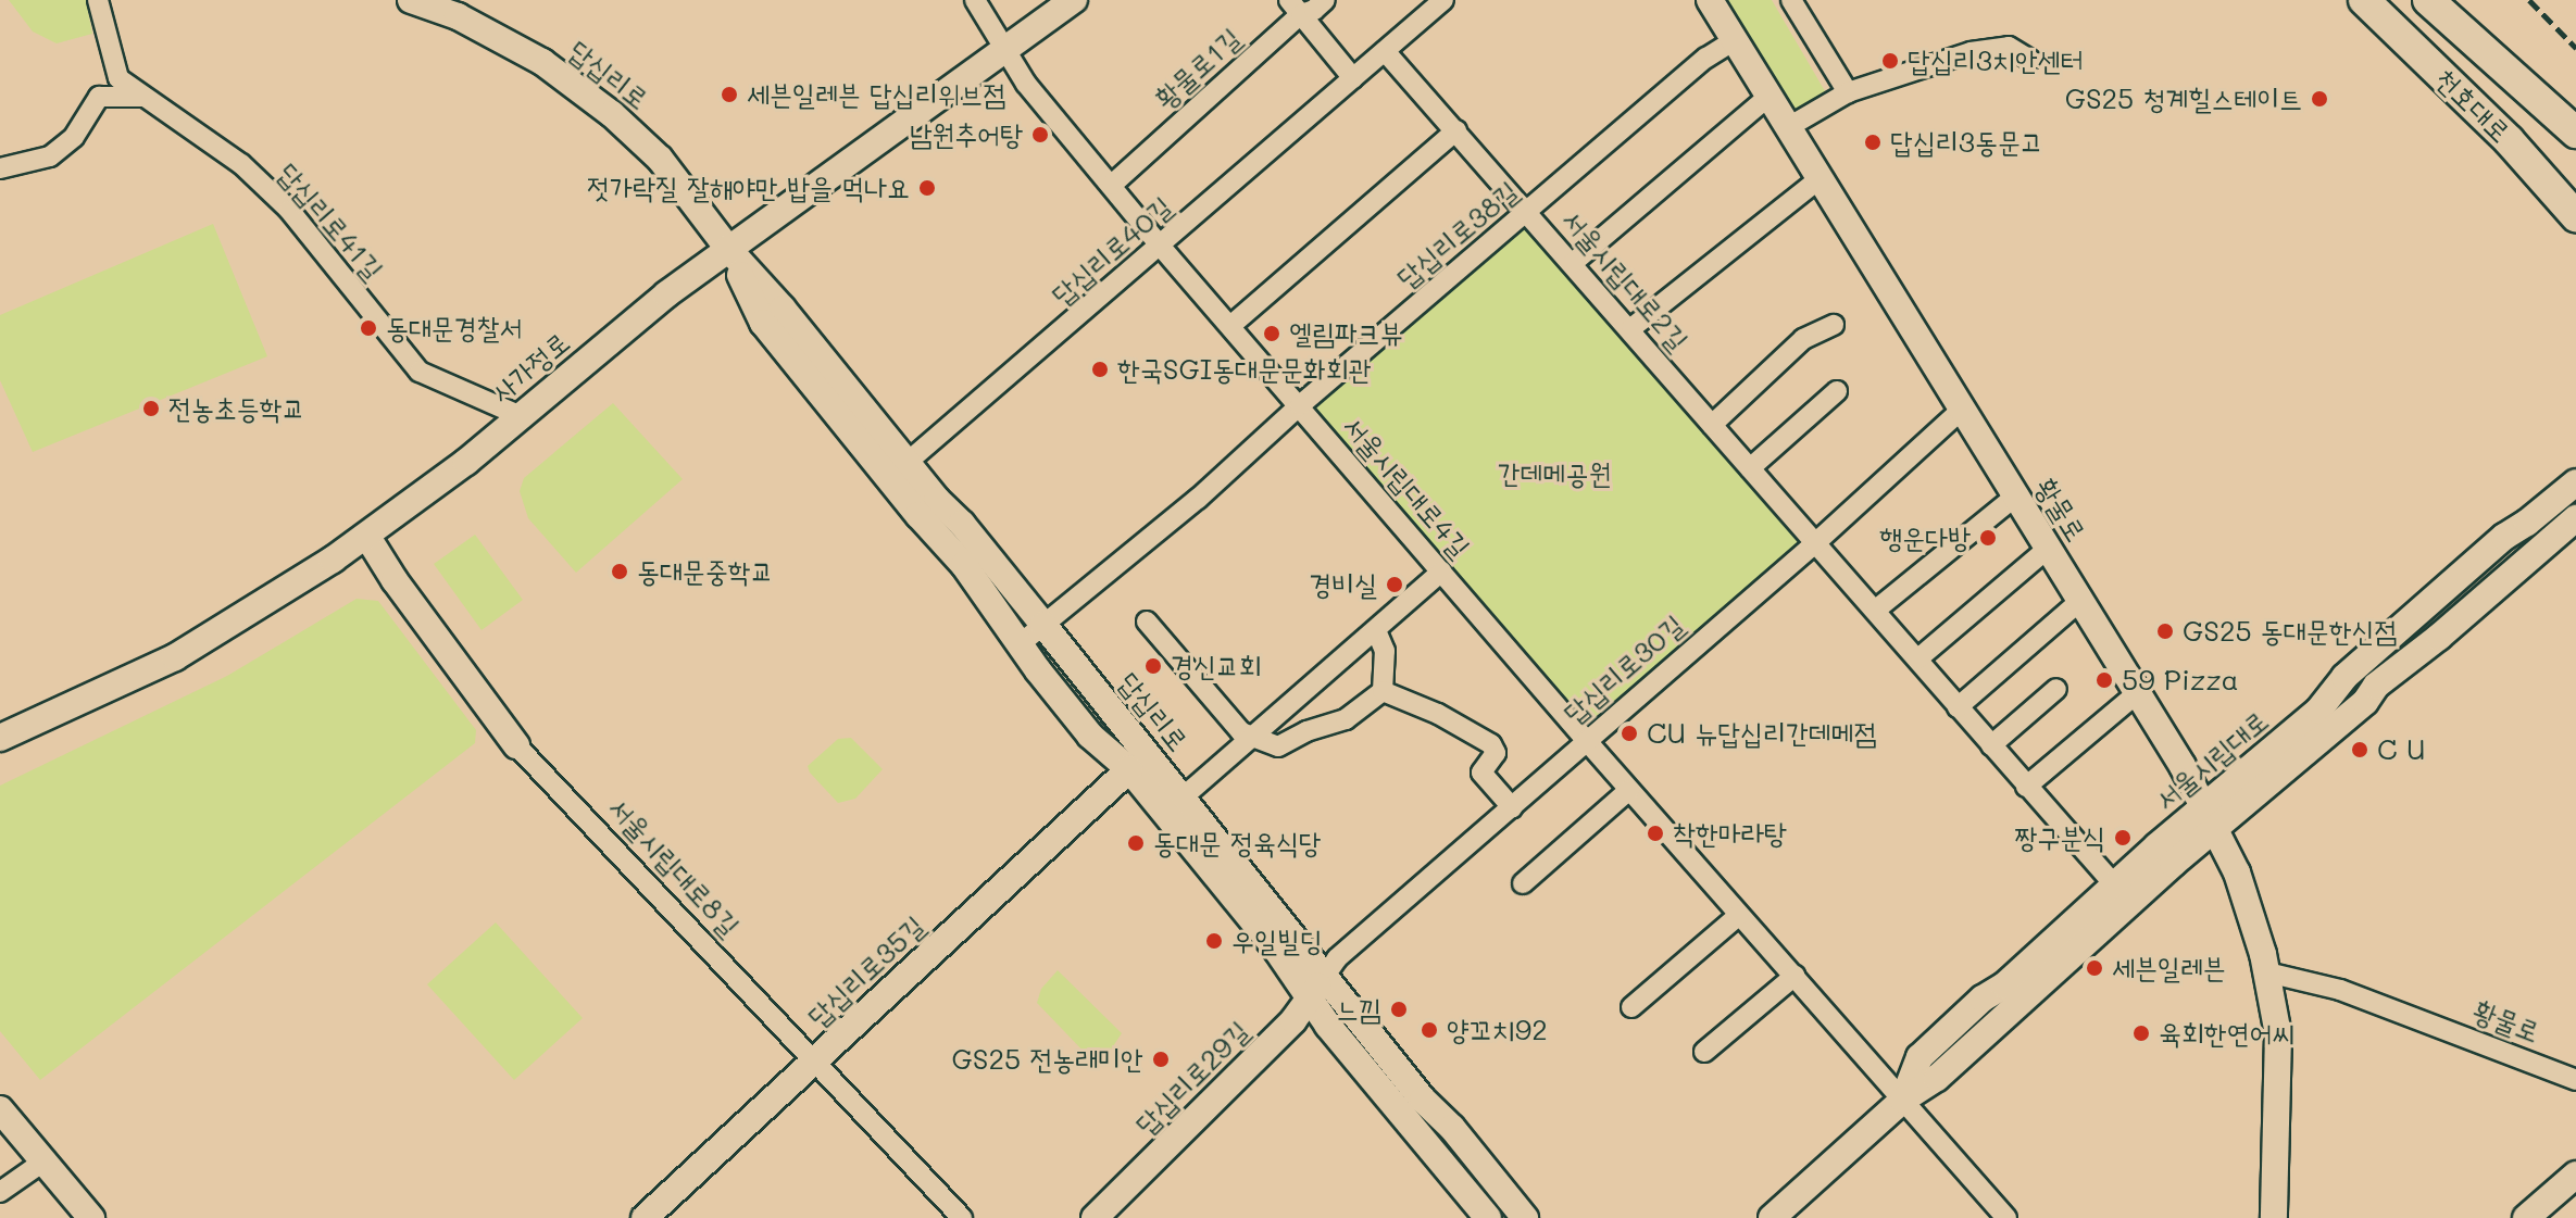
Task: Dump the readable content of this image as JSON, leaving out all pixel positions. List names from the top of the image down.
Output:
{
  "streets": {
    "main road": [
      "답십리로",
      "천호대로",
      "사가정로",
      "황물로",
      "서울시립대로",
      "서울시립대로8길",
      "답십리로35길",
      "답십리로29길"
    ],
    "street": [
      "황물로1길",
      "답십리로41길",
      "답십리로38길",
      "답십리로40길",
      "서울시립대로2길",
      "서울시립대로4길",
      "답십리로30길"
    ]
  },
  "crossings": [
    ["황물로1길", "서울시립대로4길"],
    ["답십리로", "답십리로38길"],
    ["답십리로", "답십리로40길"],
    ["답십리로", "사가정로"],
    ["답십리로", "답십리로30길"],
    ["답십리로", "답십리로35길"],
    ["답십리로", "답십리로29길"],
    ["답십리로41길", "사가정로"],
    ["답십리로38길", "서울시립대로2길"],
    ["답십리로38길", "서울시립대로4길"],
    ["답십리로38길", "황물로"],
    ["답십리로40길", "서울시립대로2길"],
    ["답십리로40길", "서울시립대로4길"],
    ["서울시립대로2길", "답십리로30길"],
    ["서울시립대로2길", "서울시립대로"],
    ["사가정로", "서울시립대로4길"],
    ["사가정로", "서울시립대로8길"],
    ["서울시립대로4길", "답십리로30길"],
    ["서울시립대로4길", "서울시립대로"],
    ["황물로", "답십리로30길"],
    ["황물로", "서울시립대로"],
    ["답십리로30길", "답십리로29길"],
    ["서울시립대로8길", "답십리로35길"]
  ],
  "parks": ["간데메공원"],
  "places": [
    "답십리3치안센터",
    "세븐일레븐 답십리위브점",
    "GS25 청계힐스테이트",
    "남원추어탕",
    "답십리3동문고",
    "젓가락질 잘해야만 밥을 먹나요",
    "동대문경찰서",
    "엘림파크뷰",
    "한국SGI동대문문화회관",
    "전농초등학교",
    "행운다방",
    "동대문중학교",
    "경비실",
    "GS25 동대문한신점",
    "경신교회",
    "59 Pizza",
    "CU 뉴답십리간데메점",
    "C U",
    "착한마라탕",
    "짱구분식",
    "동대문 정육식당",
    "우일빌딩",
    "세븐일레븐",
    "느낌",
    "양꼬치92",
    "육회한연어씨",
    "GS25 전농래미안"
  ]
}
